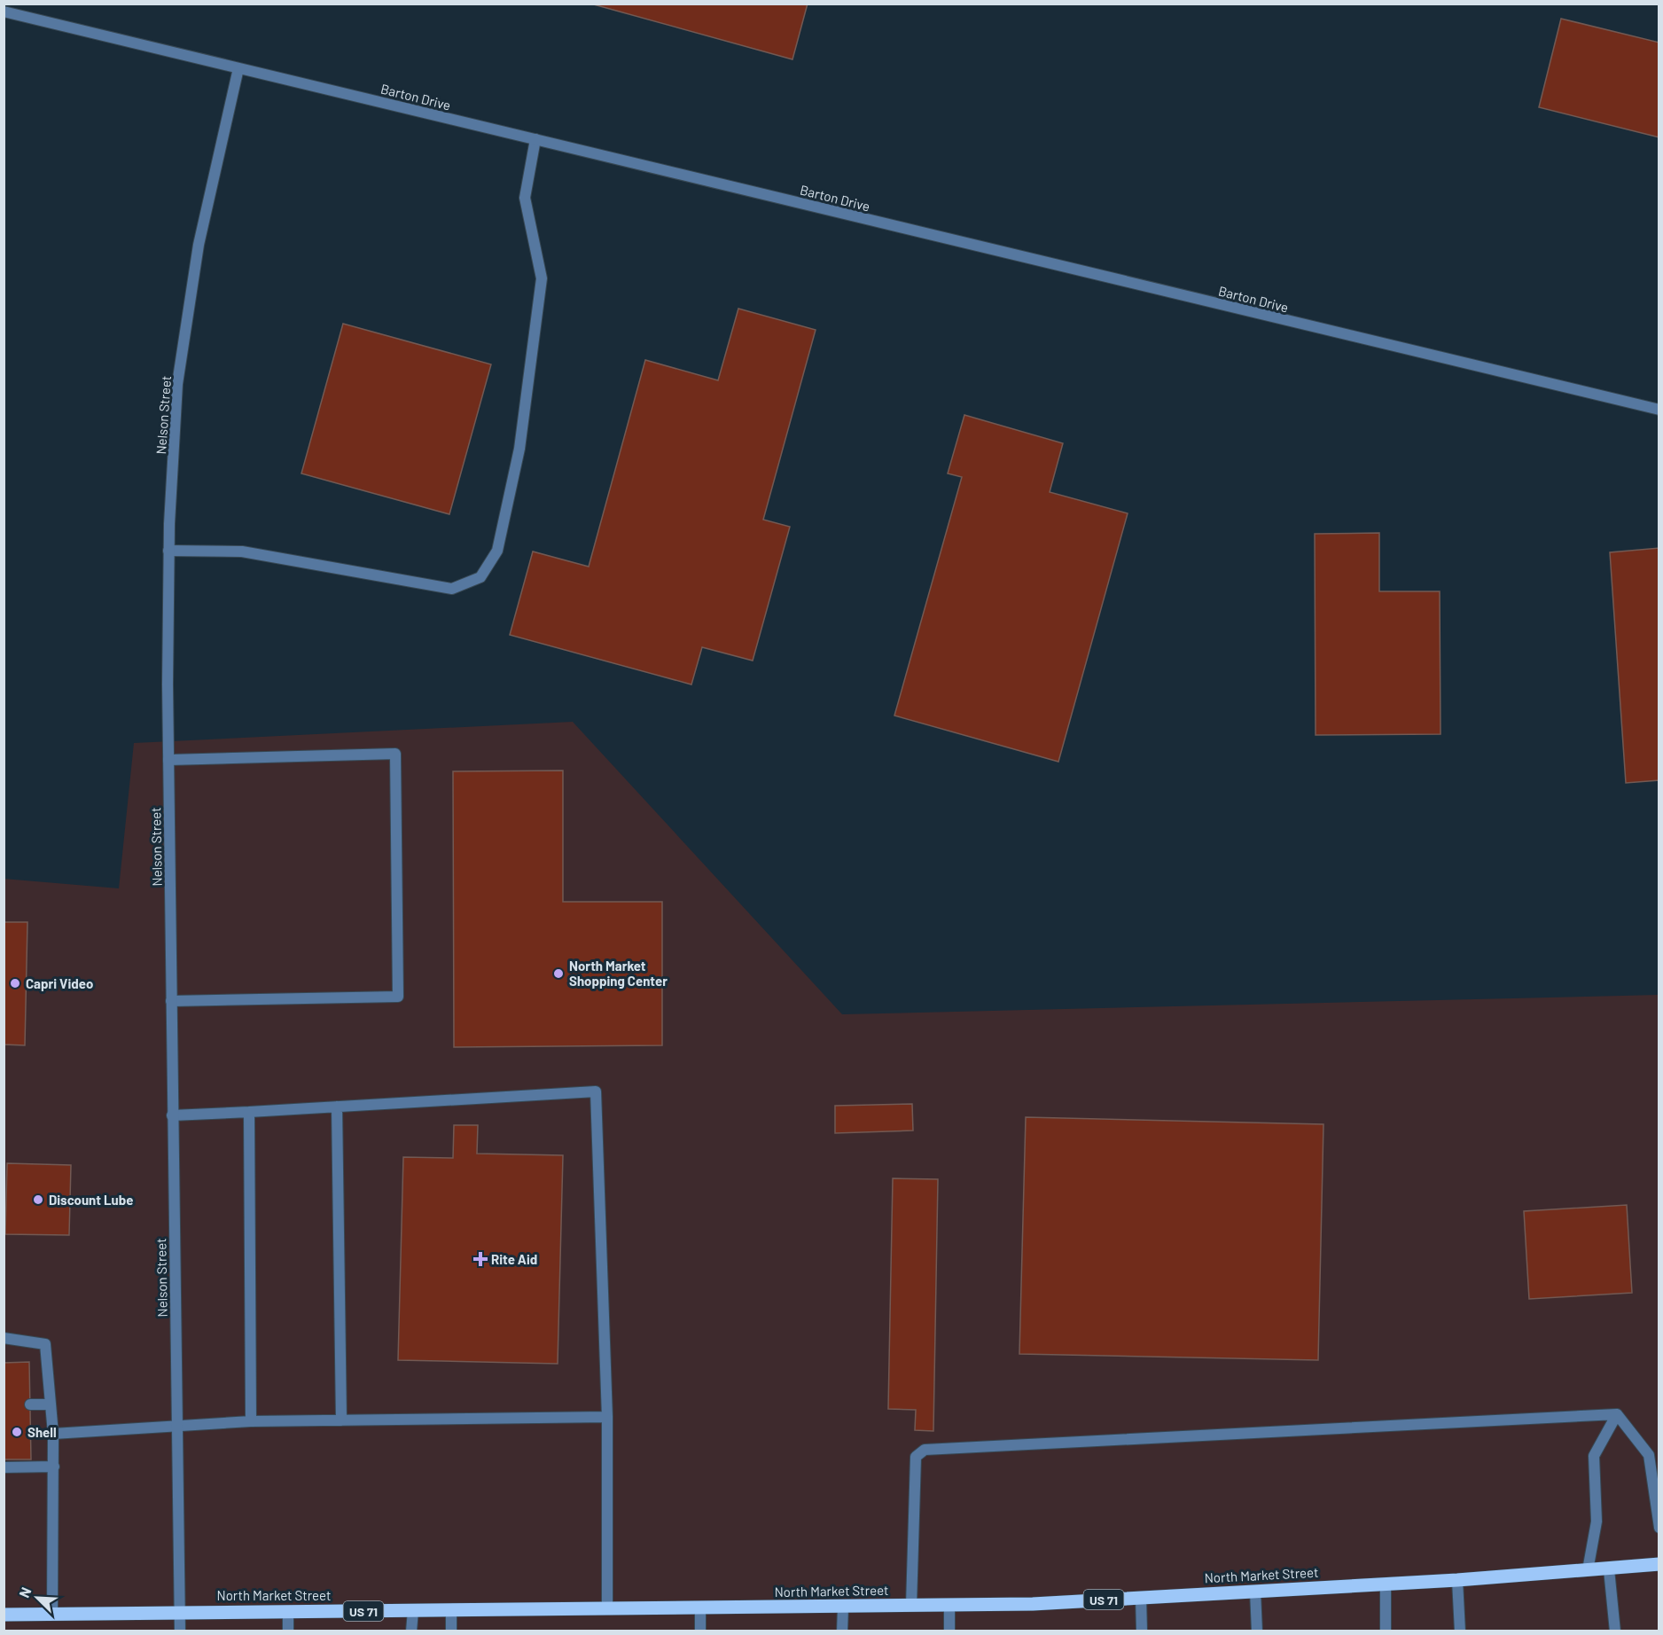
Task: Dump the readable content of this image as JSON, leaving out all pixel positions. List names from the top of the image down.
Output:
{
  "streets": {
    "main road": ["North Market Street", "US 71"],
    "street": ["Barton Drive", "Nelson Street"]
  },
  "crossings": [
    ["Barton Drive", "Nelson Street"],
    ["Nelson Street", "North Market Street"]
  ],
  "places": {
    "other": [
      "North Market Shopping Center",
      "Capri Video",
      "Discount Lube",
      "Shell"
    ],
    "health": ["Rite Aid"]
  },
  "north": "top left"
}
